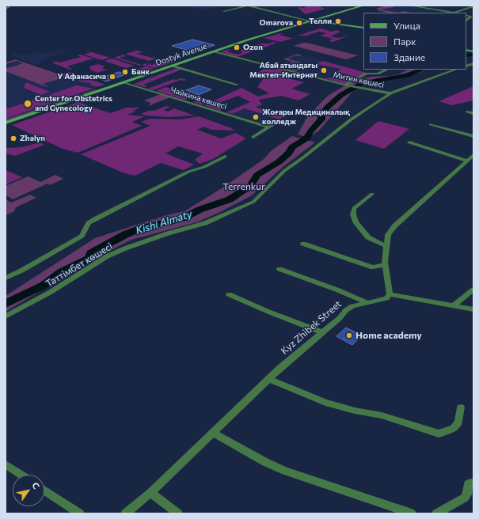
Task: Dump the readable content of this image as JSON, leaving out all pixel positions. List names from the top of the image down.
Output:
{
  "streets": {
    "main road": ["Dostyk Avenue"],
    "street": [
      "Митин көшесі",
      "Чайкина көшесі",
      "Таттімбет көшесі",
      "Kyz Zhibek Street"
    ]
  },
  "crossings": [
    ["Dostyk Avenue", "Митин көшесі"],
    ["Dostyk Avenue", "Чайкина көшесі"],
    ["Митин көшесі", "Таттімбет көшесі"]
  ],
  "water": ["Kіshі Almaty"],
  "parks": ["Terrenkur"],
  "places": [
    "Телли",
    "Omarova",
    "Ozon",
    "Абай атындағы Мектеп-Интернат",
    "Банк",
    "У Афанасича",
    "Center for Obstetrics and Gynecology",
    "Жоғары Медициналық колледж",
    "Zhalyn",
    "Home academy"
  ],
  "legend": ["Улица", "Парк", "Здание"],
  "north": "top right"
}
